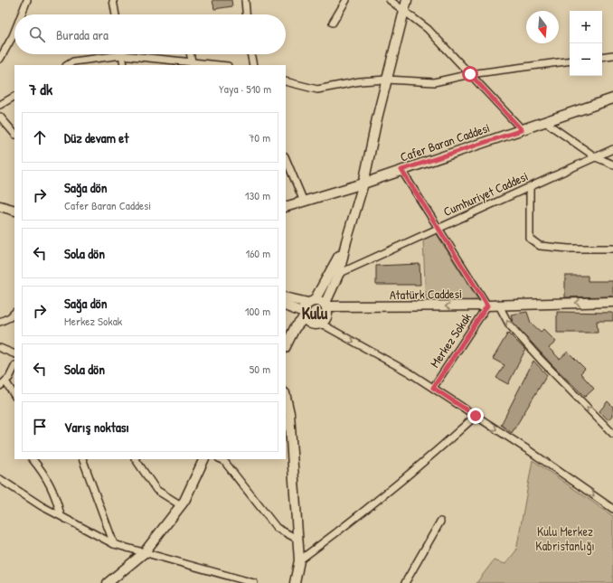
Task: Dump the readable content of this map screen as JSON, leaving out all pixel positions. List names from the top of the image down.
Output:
{
  "streets": {
    "street": [
      "Cafer Baran Caddesi",
      "Cumhuriyet Caddesi",
      "Atatürk Caddesi",
      "Merkez Sokak"
    ]
  },
  "crossings": [
    ["Atatürk Caddesi", "Merkez Sokak"]
  ],
  "one_way": ["Atatürk Caddesi"],
  "districts": ["Kulu"],
  "parks": ["Kulu Merkez Kabristanlığı"],
  "north": "bottom",
  "page": {
    "map_buttons": ["+", "−"],
    "search": "Burada ara",
    "heading": ["7 dk", "Yaya · 510 m"],
    "list": [
      ["Düz devam et", "70 m"],
      ["Sağa dön", "Cafer Baran Caddesi", "130 m"],
      ["Sola dön", "160 m"],
      ["Sağa dön", "Merkez Sokak", "100 m"],
      ["Sola dön", "50 m"],
      "Varış noktası"
    ]
  }
}
